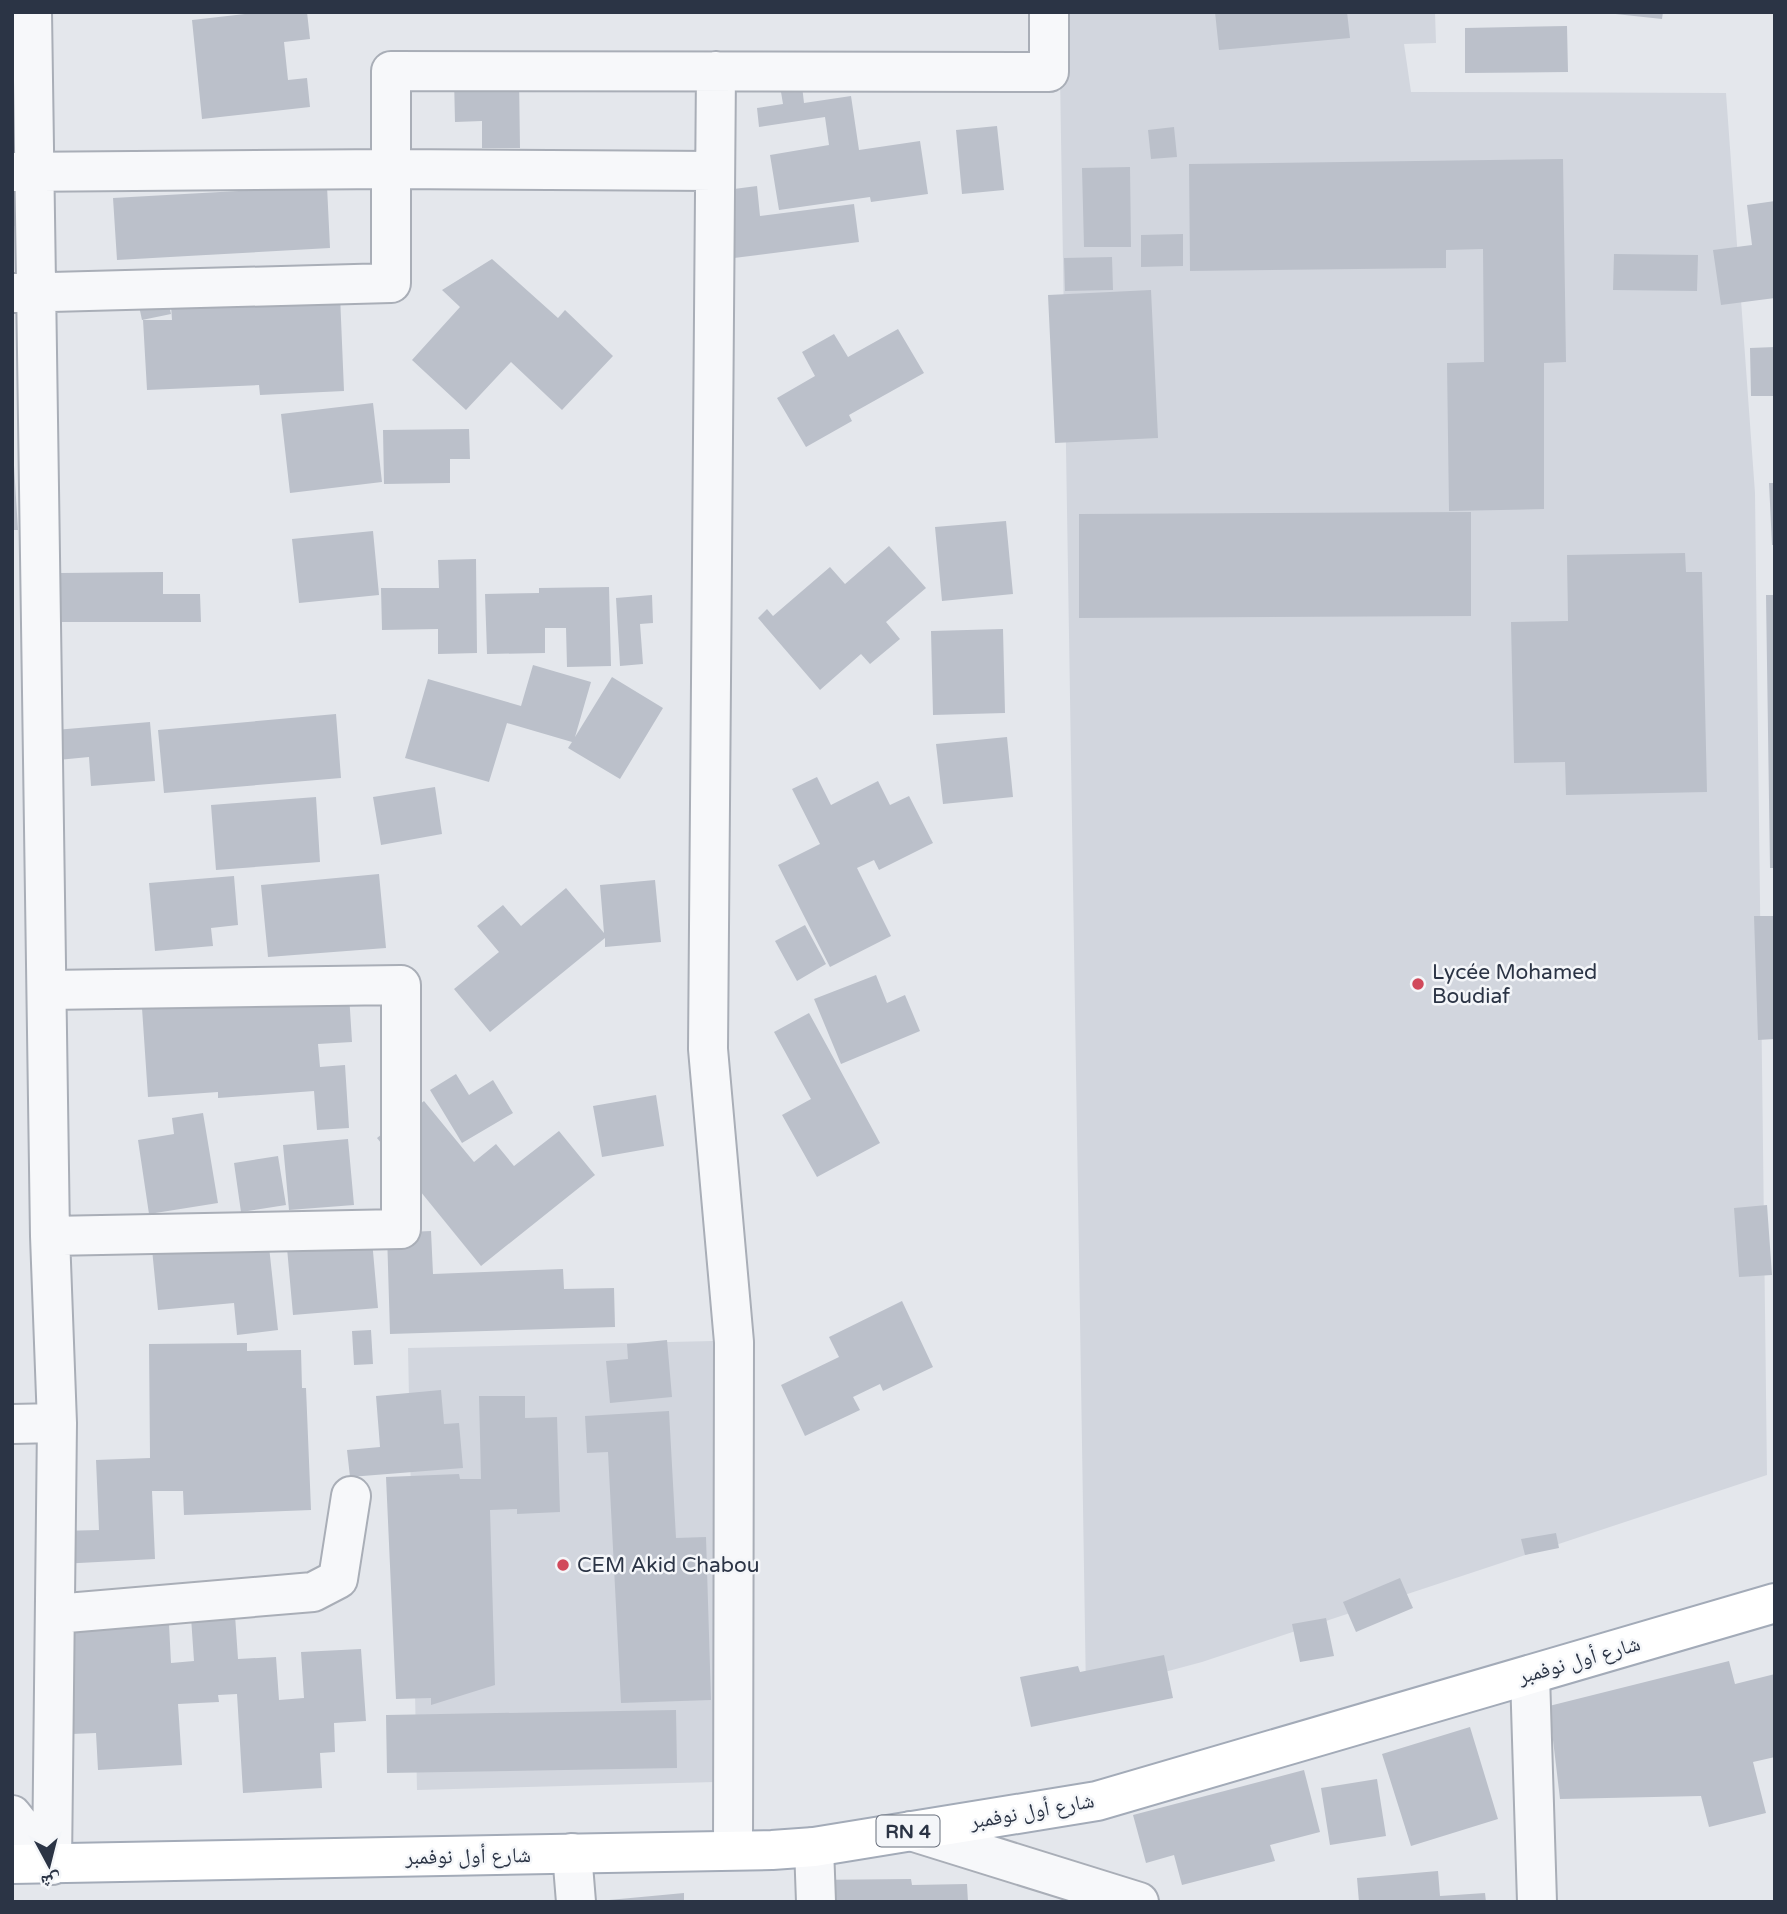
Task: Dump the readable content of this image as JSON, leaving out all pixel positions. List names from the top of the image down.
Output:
{
  "streets": {
    "main road": ["شارع أول نوفمبر", "RN 4"]
  },
  "places": ["Lycée Mohamed Boudiaf", "CEM Akid Chabou"],
  "north": "bottom"
}
